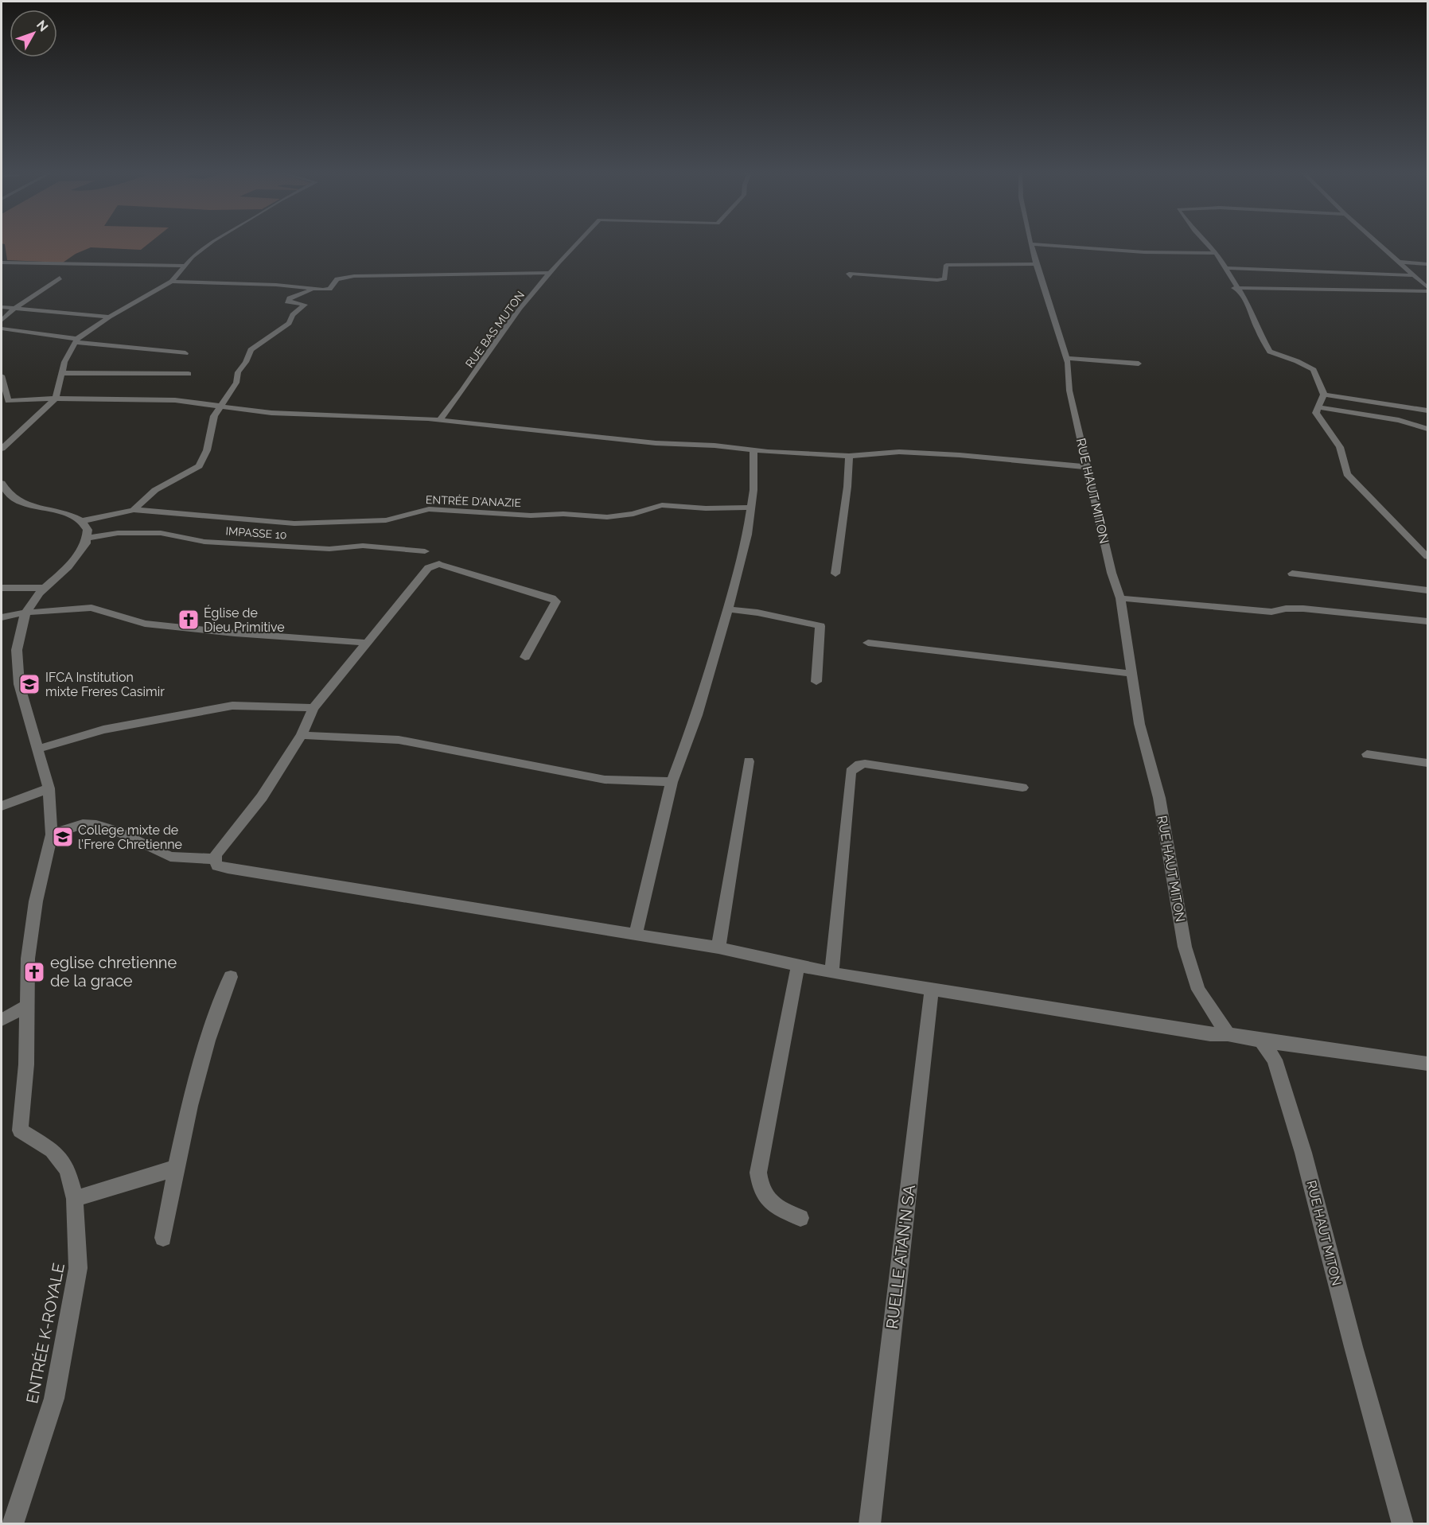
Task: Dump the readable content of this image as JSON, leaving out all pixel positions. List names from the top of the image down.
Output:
{
  "streets": {
    "street": [
      "RUE BAS MUTON",
      "RUE HAUT MITON",
      "ENTRÉE D'ANAZIE",
      "IMPASSE 10",
      "RUELLE ATAN'N SA",
      "ENTRÉE K-ROYALE"
    ]
  },
  "crossings": [
    ["IMPASSE 10", "ENTRÉE K-ROYALE"]
  ],
  "places": {
    "church": ["Église de Dieu Primitive", "eglise chretienne de la grace"],
    "school or university": ["IFCA Institution mixte Freres Casimir", "College mixte de l'Frere Chretienne"]
  },
  "north": "top right"
}
